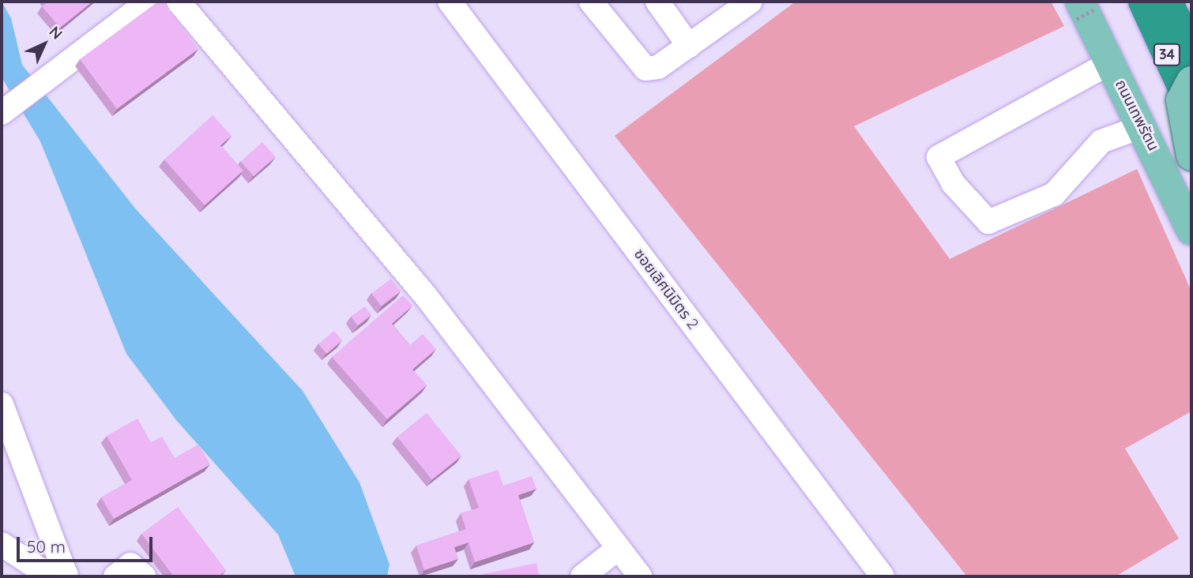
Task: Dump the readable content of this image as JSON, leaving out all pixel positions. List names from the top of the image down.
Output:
{
  "streets": {
    "highway": ["34"],
    "main road": ["ถนนเทพรัตน"],
    "street": ["ซอยเลิศนิมิตร 2"]
  },
  "scale_bar": "50 m",
  "north": "top right"
}
